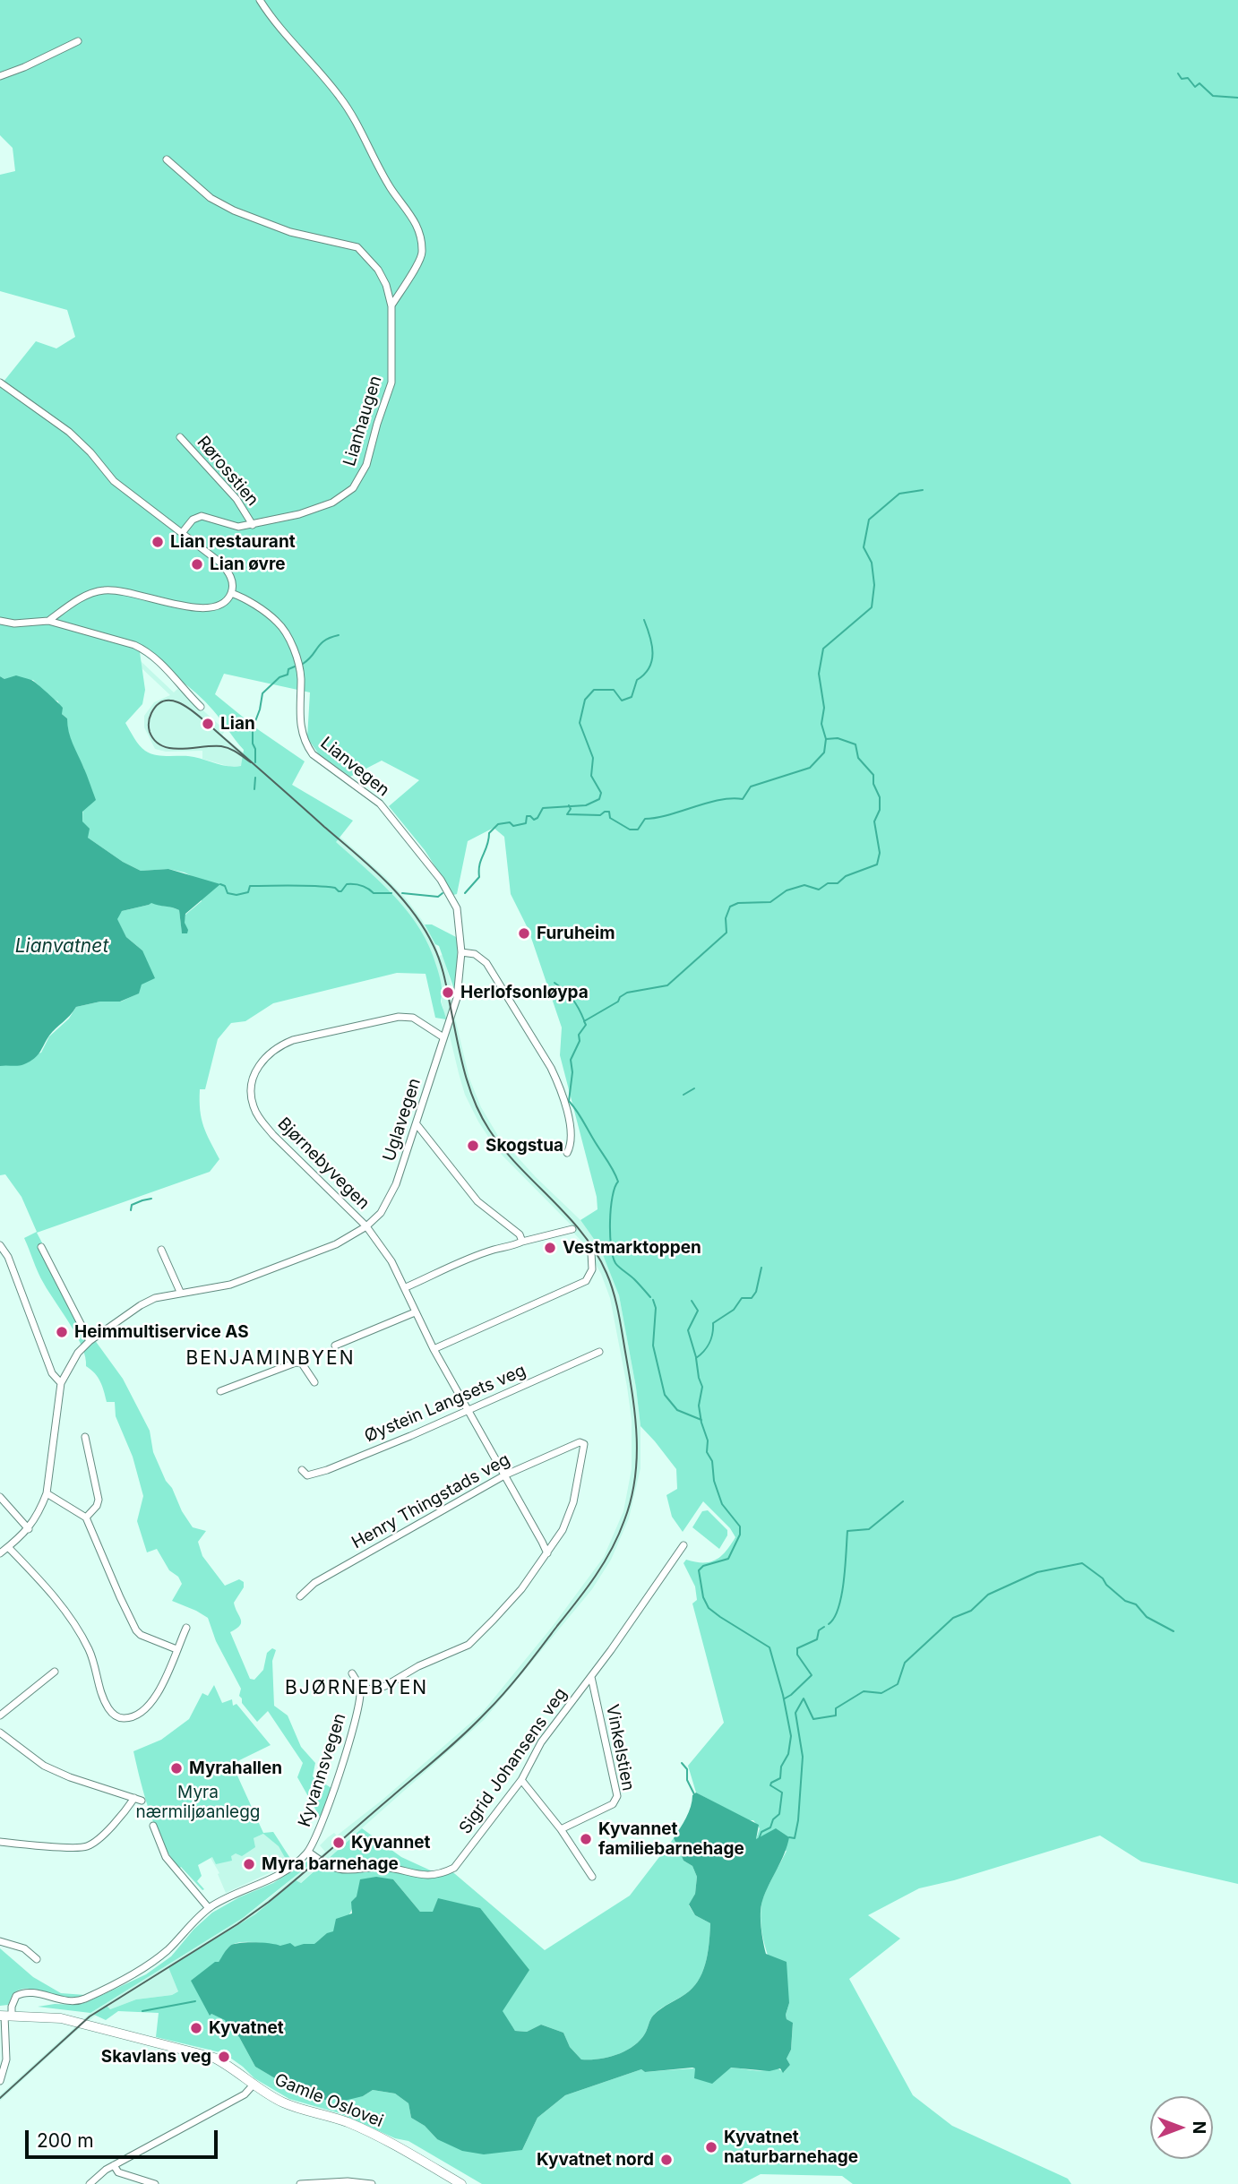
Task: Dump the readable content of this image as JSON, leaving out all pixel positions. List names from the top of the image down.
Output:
{
  "streets": {
    "street": [
      "Lianhaugen",
      "Rørosstien",
      "Lianvegen",
      "Uglavegen",
      "Bjørnebyvegen",
      "Øystein Langsets veg",
      "Henry Thingstads veg",
      "Vinkelstien",
      "Sigrid Johansens veg",
      "Kyvannsvegen",
      "Gamle Oslovei"
    ]
  },
  "crossings": [
    ["Lianhaugen", "Rørosstien"],
    ["Lianvegen", "Uglavegen"],
    ["Uglavegen", "Bjørnebyvegen"],
    ["Bjørnebyvegen", "Øystein Langsets veg"],
    ["Bjørnebyvegen", "Henry Thingstads veg"],
    ["Vinkelstien", "Sigrid Johansens veg"],
    ["Sigrid Johansens veg", "Kyvannsvegen"],
    ["Kyvannsvegen", "Gamle Oslovei"]
  ],
  "districts": ["BENJAMINBYEN", "BJØRNEBYEN"],
  "water": ["Lianvatnet"],
  "parks": ["Myra nærmiljøanlegg"],
  "places": [
    "Lian restaurant",
    "Lian øvre",
    "Lian",
    "Furuheim",
    "Herlofsonløypa",
    "Skogstua",
    "Vestmarktoppen",
    "Heimmultiservice AS",
    "Myrahallen",
    "Kyvannet familiebarnehage",
    "Kyvannet",
    "Myra barnehage",
    "Kyvatnet",
    "Skavlans veg",
    "Kyvatnet naturbarnehage",
    "Kyvatnet nord"
  ],
  "scale_bar": "200 m",
  "north": "right"
}
